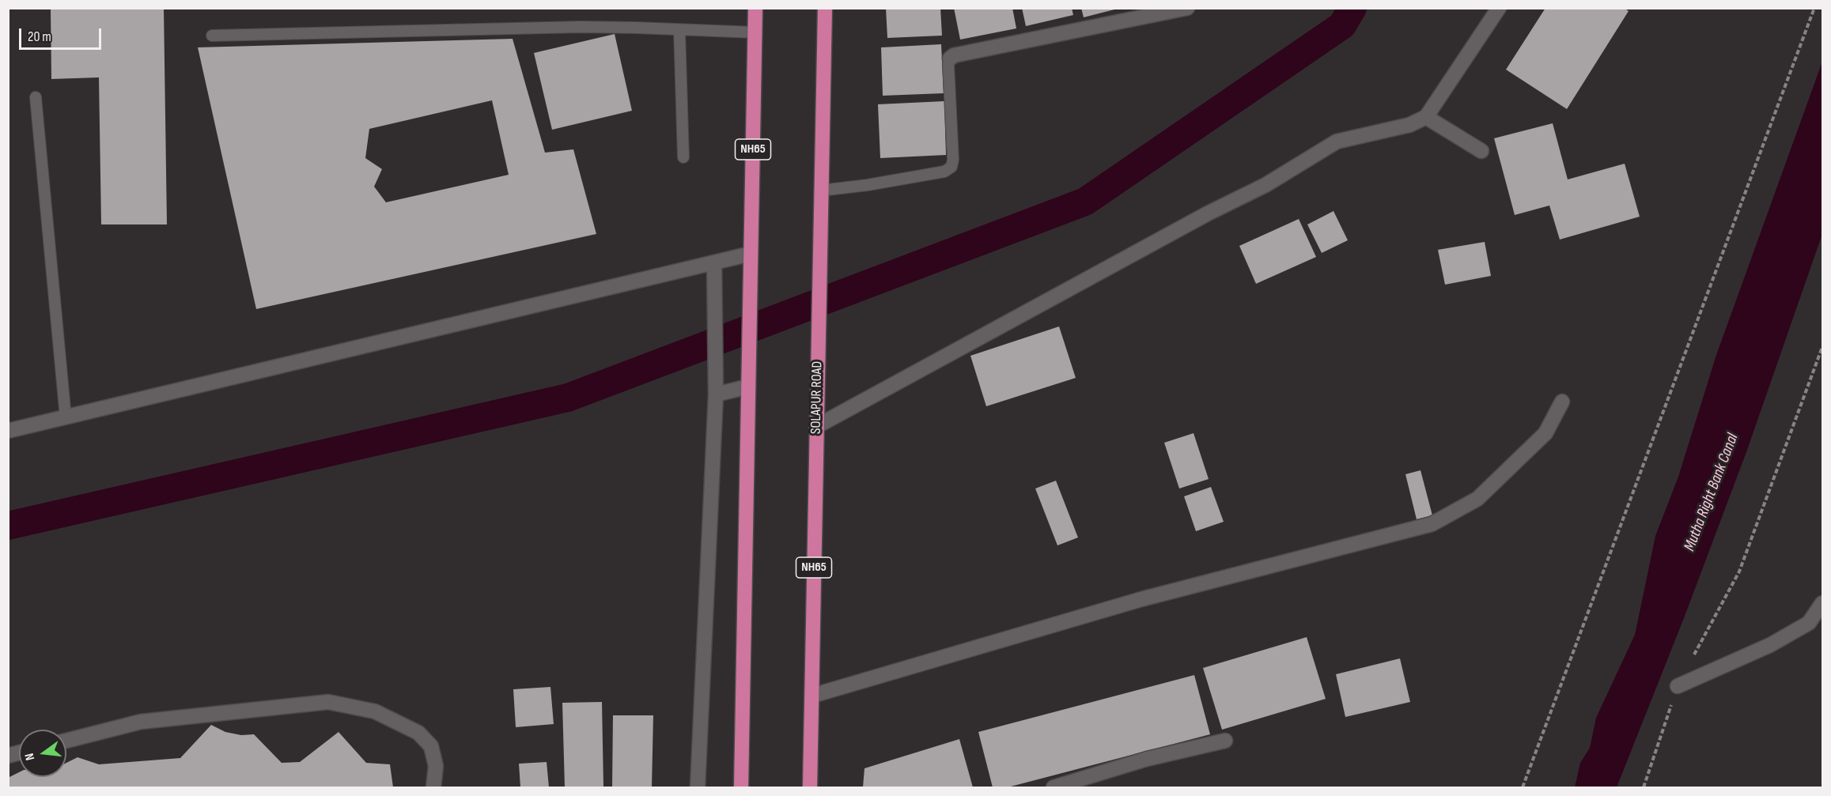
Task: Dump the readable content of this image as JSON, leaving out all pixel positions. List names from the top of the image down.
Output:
{
  "streets": {
    "highway": ["NH65", "SOLAPUR ROAD"]
  },
  "water": ["Mutha Right Bank Canal"],
  "scale_bar": "20 m",
  "north": "left"
}
